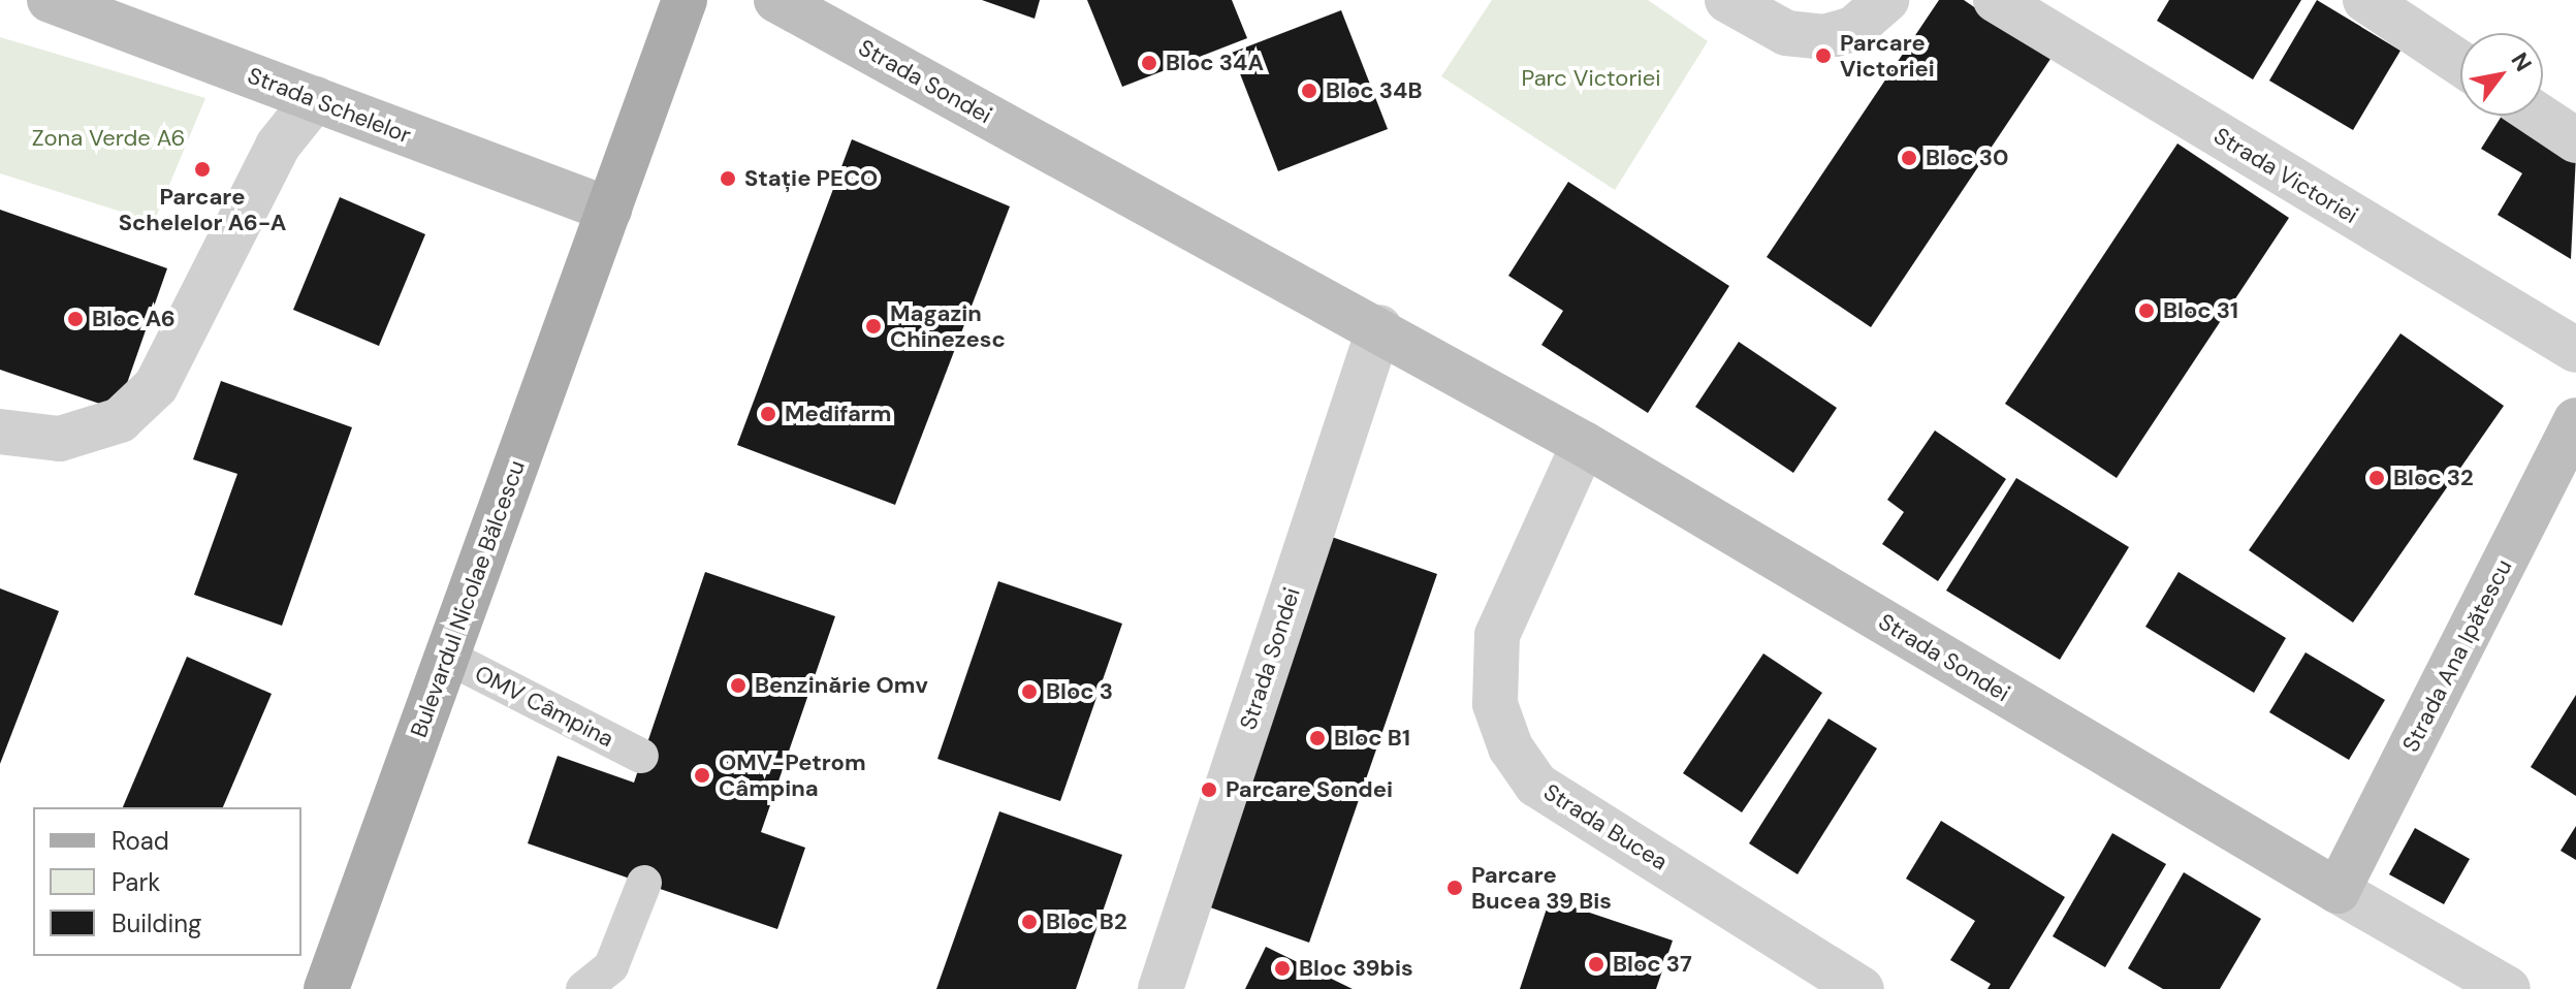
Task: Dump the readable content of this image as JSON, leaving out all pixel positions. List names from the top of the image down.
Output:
{
  "streets": {
    "main road": ["Bulevardul Nicolae Bălcescu"],
    "street": [
      "Strada Sondei",
      "Strada Schelelor",
      "Strada Victoriei",
      "Strada Ana Ipătescu",
      "Strada Bucea"
    ],
    "lane": ["OMV Câmpina"]
  },
  "crossings": [
    ["Strada Sondei", "Strada Ana Ipătescu"],
    ["Strada Sondei", "Strada Bucea"],
    ["Strada Schelelor", "Bulevardul Nicolae Bălcescu"],
    ["Bulevardul Nicolae Bălcescu", "OMV Câmpina"]
  ],
  "parks": ["Parc Victoriei", "Zona Verde A6"],
  "places": [
    "Parcare Victoriei",
    "Bloc 34A",
    "Bloc 34B",
    "Bloc 30",
    "Parcare Schelelor A6-A",
    "Stație PECO",
    "Bloc 31",
    "Bloc A6",
    "Magazin Chinezesc",
    "Medifarm",
    "Bloc 32",
    "Benzinărie Omv",
    "Bloc 3",
    "Bloc B1",
    "OMV-Petrom Câmpina",
    "Parcare Sondei",
    "Parcare Bucea 39 Bis",
    "Bloc B2",
    "Bloc 37",
    "Bloc 39bis"
  ],
  "legend": ["Road", "Park", "Building"],
  "north": "top right"
}
